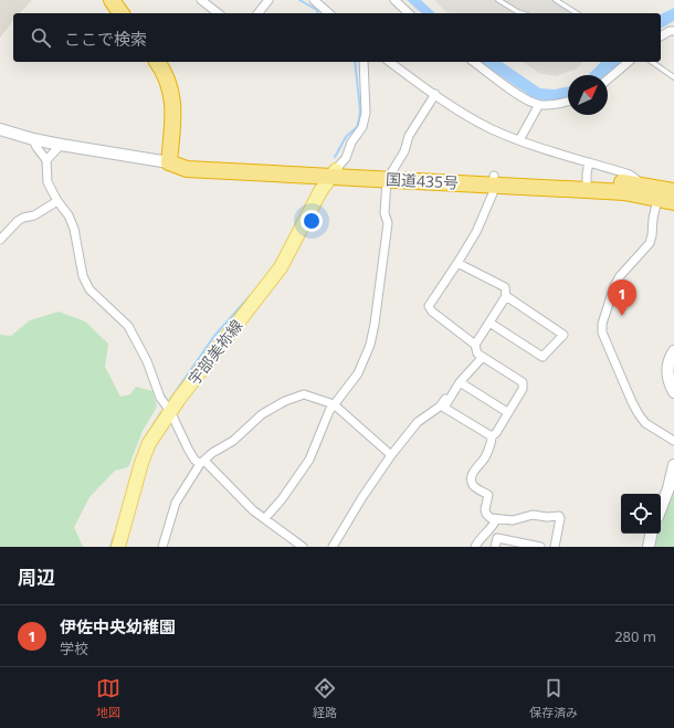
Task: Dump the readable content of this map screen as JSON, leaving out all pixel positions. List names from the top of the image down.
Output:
{
  "streets": {
    "highway": ["国道435号"],
    "main road": ["宇部美祢線"]
  },
  "crossings": [
    ["国道435号", "宇部美祢線"]
  ],
  "north": "top right",
  "page": {
    "search": "ここで検索",
    "pins": "1",
    "heading": "周辺",
    "list": [
      {
        "mark": "1",
        "name": "伊佐中央幼稚園",
        "note": "学校",
        "value": "280 m"
      }
    ],
    "nav": ["地図", "経路", "保存済み"]
  }
}
